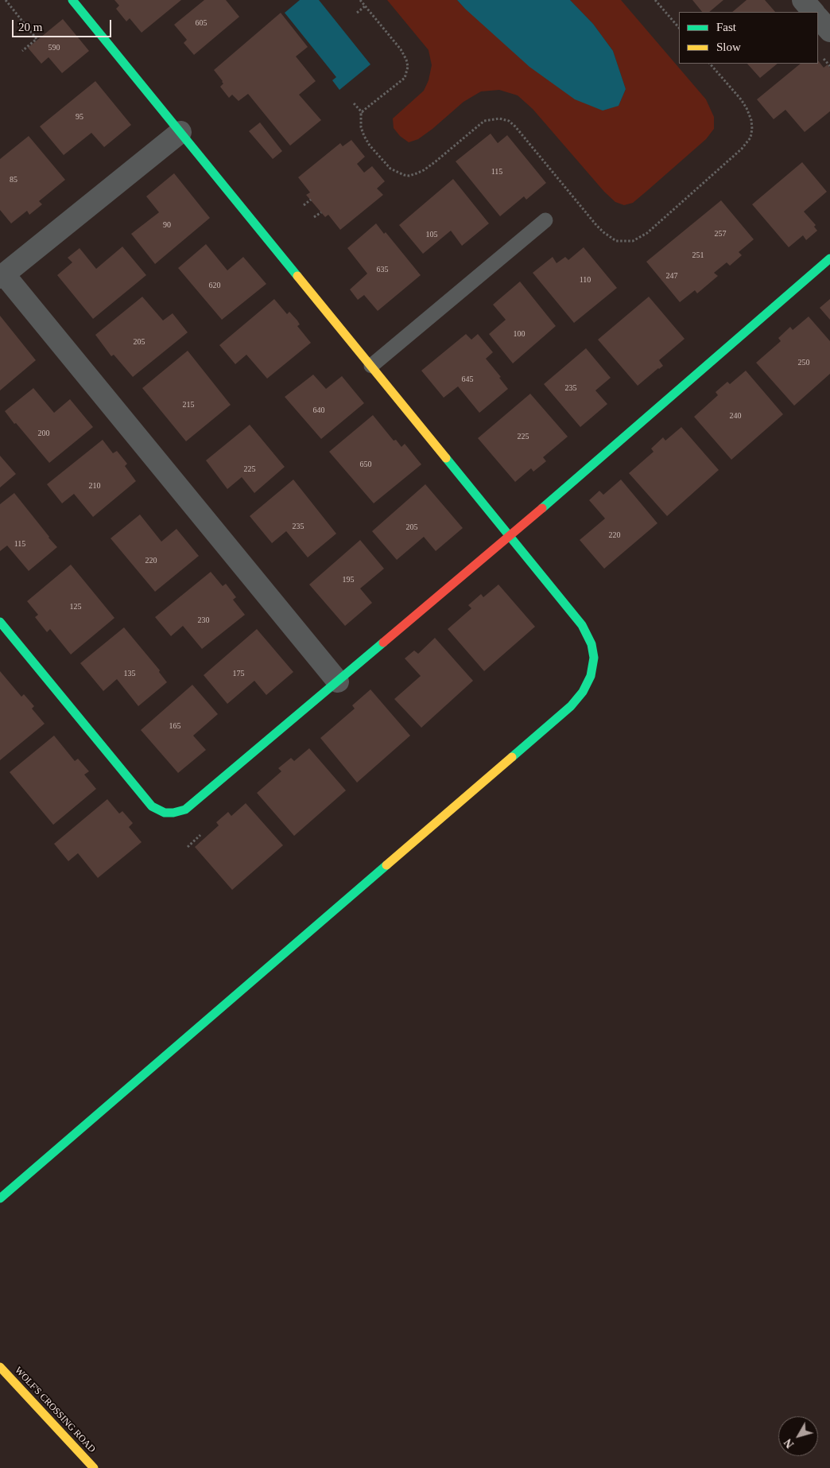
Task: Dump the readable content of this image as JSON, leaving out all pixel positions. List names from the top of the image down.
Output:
{
  "streets": {
    "street": ["WOLF'S CROSSING ROAD"]
  },
  "house_numbers": [
    "605",
    "590",
    "95",
    "115",
    "85",
    "90",
    "257",
    "105",
    "251",
    "635",
    "247",
    "110",
    "620",
    "100",
    "205",
    "250",
    "645",
    "235",
    "215",
    "640",
    "240",
    "200",
    "225",
    "650",
    "225",
    "210",
    "235",
    "205",
    "220",
    "115",
    "220",
    "195",
    "125",
    "230",
    "135",
    "175",
    "165"
  ],
  "legend": ["Fast", "Slow"],
  "scale_bar": "20 m",
  "north": "bottom left"
}
